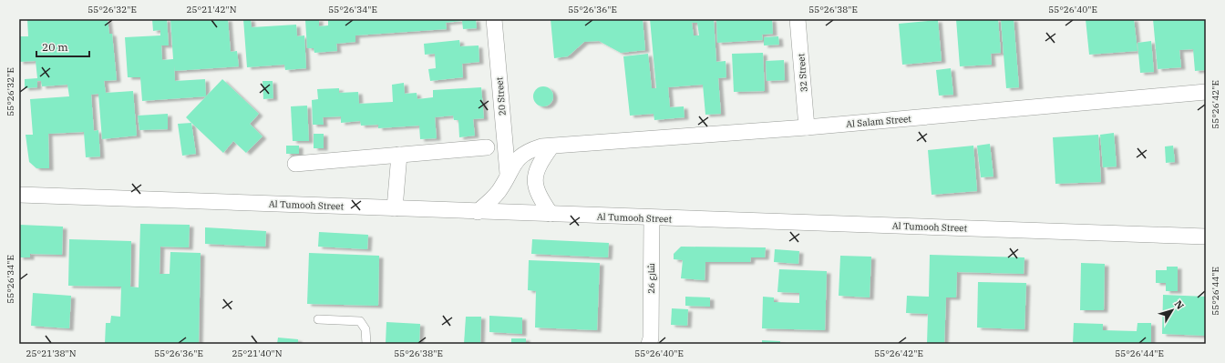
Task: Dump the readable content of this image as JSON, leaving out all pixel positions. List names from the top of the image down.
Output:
{
  "streets": {
    "street": [
      "32 Street",
      "20 Street",
      "Al Salam Street",
      "Al Tumooh Street",
      "شارع 26"
    ]
  },
  "crossings": [
    ["32 Street", "Al Salam Street"],
    ["20 Street", "Al Salam Street"],
    ["Al Salam Street", "Al Tumooh Street"],
    ["Al Tumooh Street", "شارع 26"]
  ],
  "scale_bar": "20 m",
  "north": "top right",
  "coordinates": [
    "55°26'32\"E",
    "25°21'42\"N",
    "55°26'34\"E",
    "55°26'36\"E",
    "55°26'38\"E",
    "55°26'40\"E",
    "55°26'42\"E",
    "55°26'44\"E",
    "25°21'38\"N",
    "25°21'40\"N"
  ]
}
